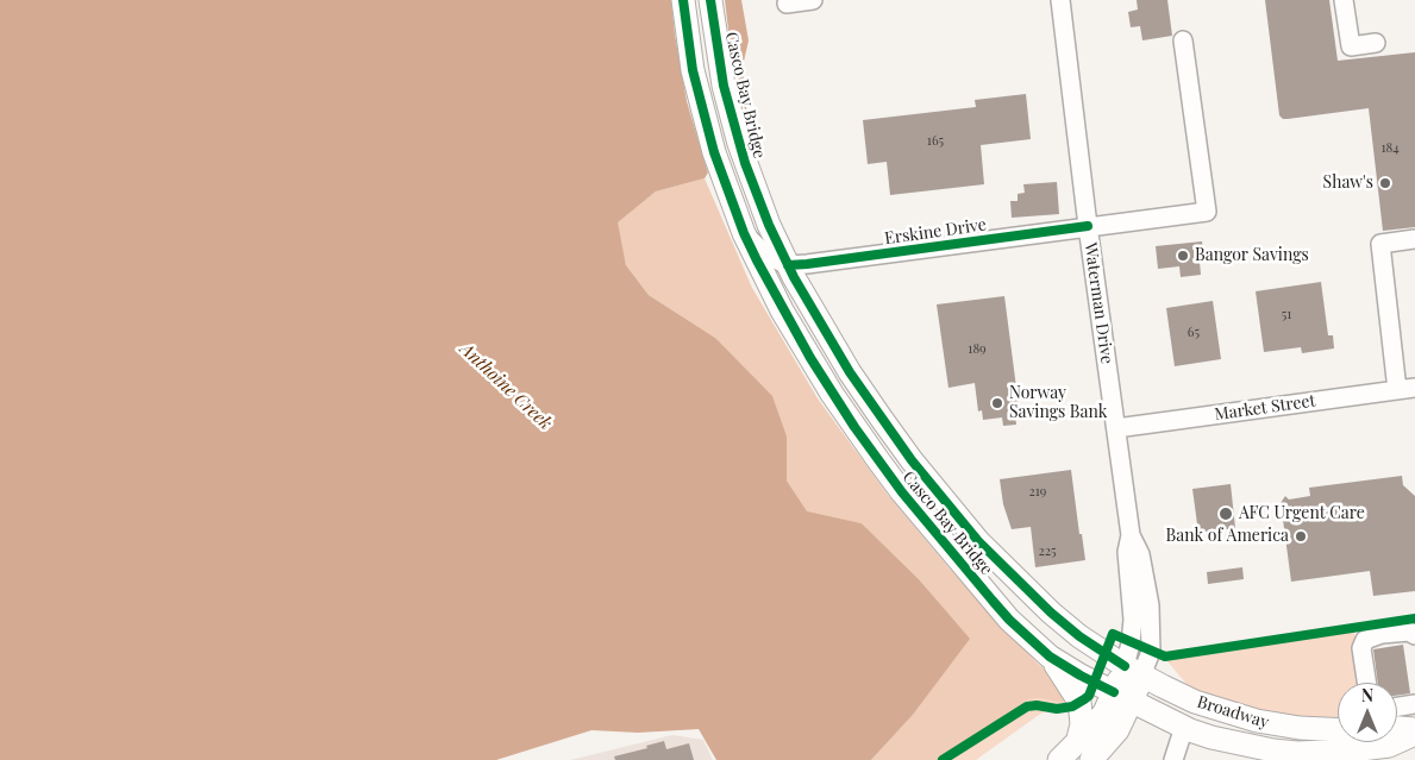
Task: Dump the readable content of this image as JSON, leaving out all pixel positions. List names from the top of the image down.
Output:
{
  "streets": {
    "main road": ["Casco Bay Bridge", "Waterman Drive", "Broadway"],
    "street": ["Erskine Drive", "Market Street"]
  },
  "crossings": [
    ["Casco Bay Bridge", "Erskine Drive"],
    ["Casco Bay Bridge", "Waterman Drive"],
    ["Casco Bay Bridge", "Broadway"],
    ["Erskine Drive", "Waterman Drive"],
    ["Waterman Drive", "Market Street"],
    ["Waterman Drive", "Broadway"]
  ],
  "water": ["Anthoine Creek"],
  "places": [
    "Shaw's",
    "Bangor Savings",
    "Norway Savings Bank",
    "AFC Urgent Care",
    "Bank of America"
  ],
  "house_numbers": [
    "165",
    "184",
    "51",
    "65",
    "189",
    "219",
    "225"
  ],
  "north": "top"
}
